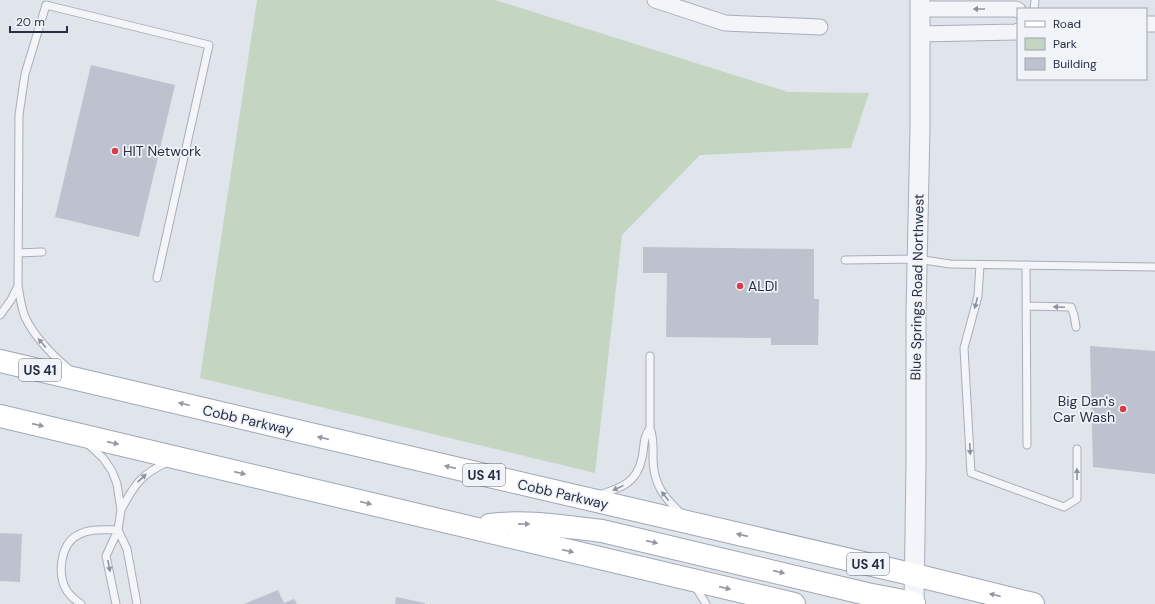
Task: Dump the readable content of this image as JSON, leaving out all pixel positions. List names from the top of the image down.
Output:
{
  "streets": {
    "main road": ["US 41", "Cobb Parkway"],
    "street": ["Blue Springs Road Northwest"]
  },
  "crossings": [
    ["Blue Springs Road Northwest", "Cobb Parkway"]
  ],
  "places": ["HIT Network", "ALDI", "Big Dan's Car Wash"],
  "legend": ["Road", "Park", "Building"],
  "scale_bar": "20 m"
}
